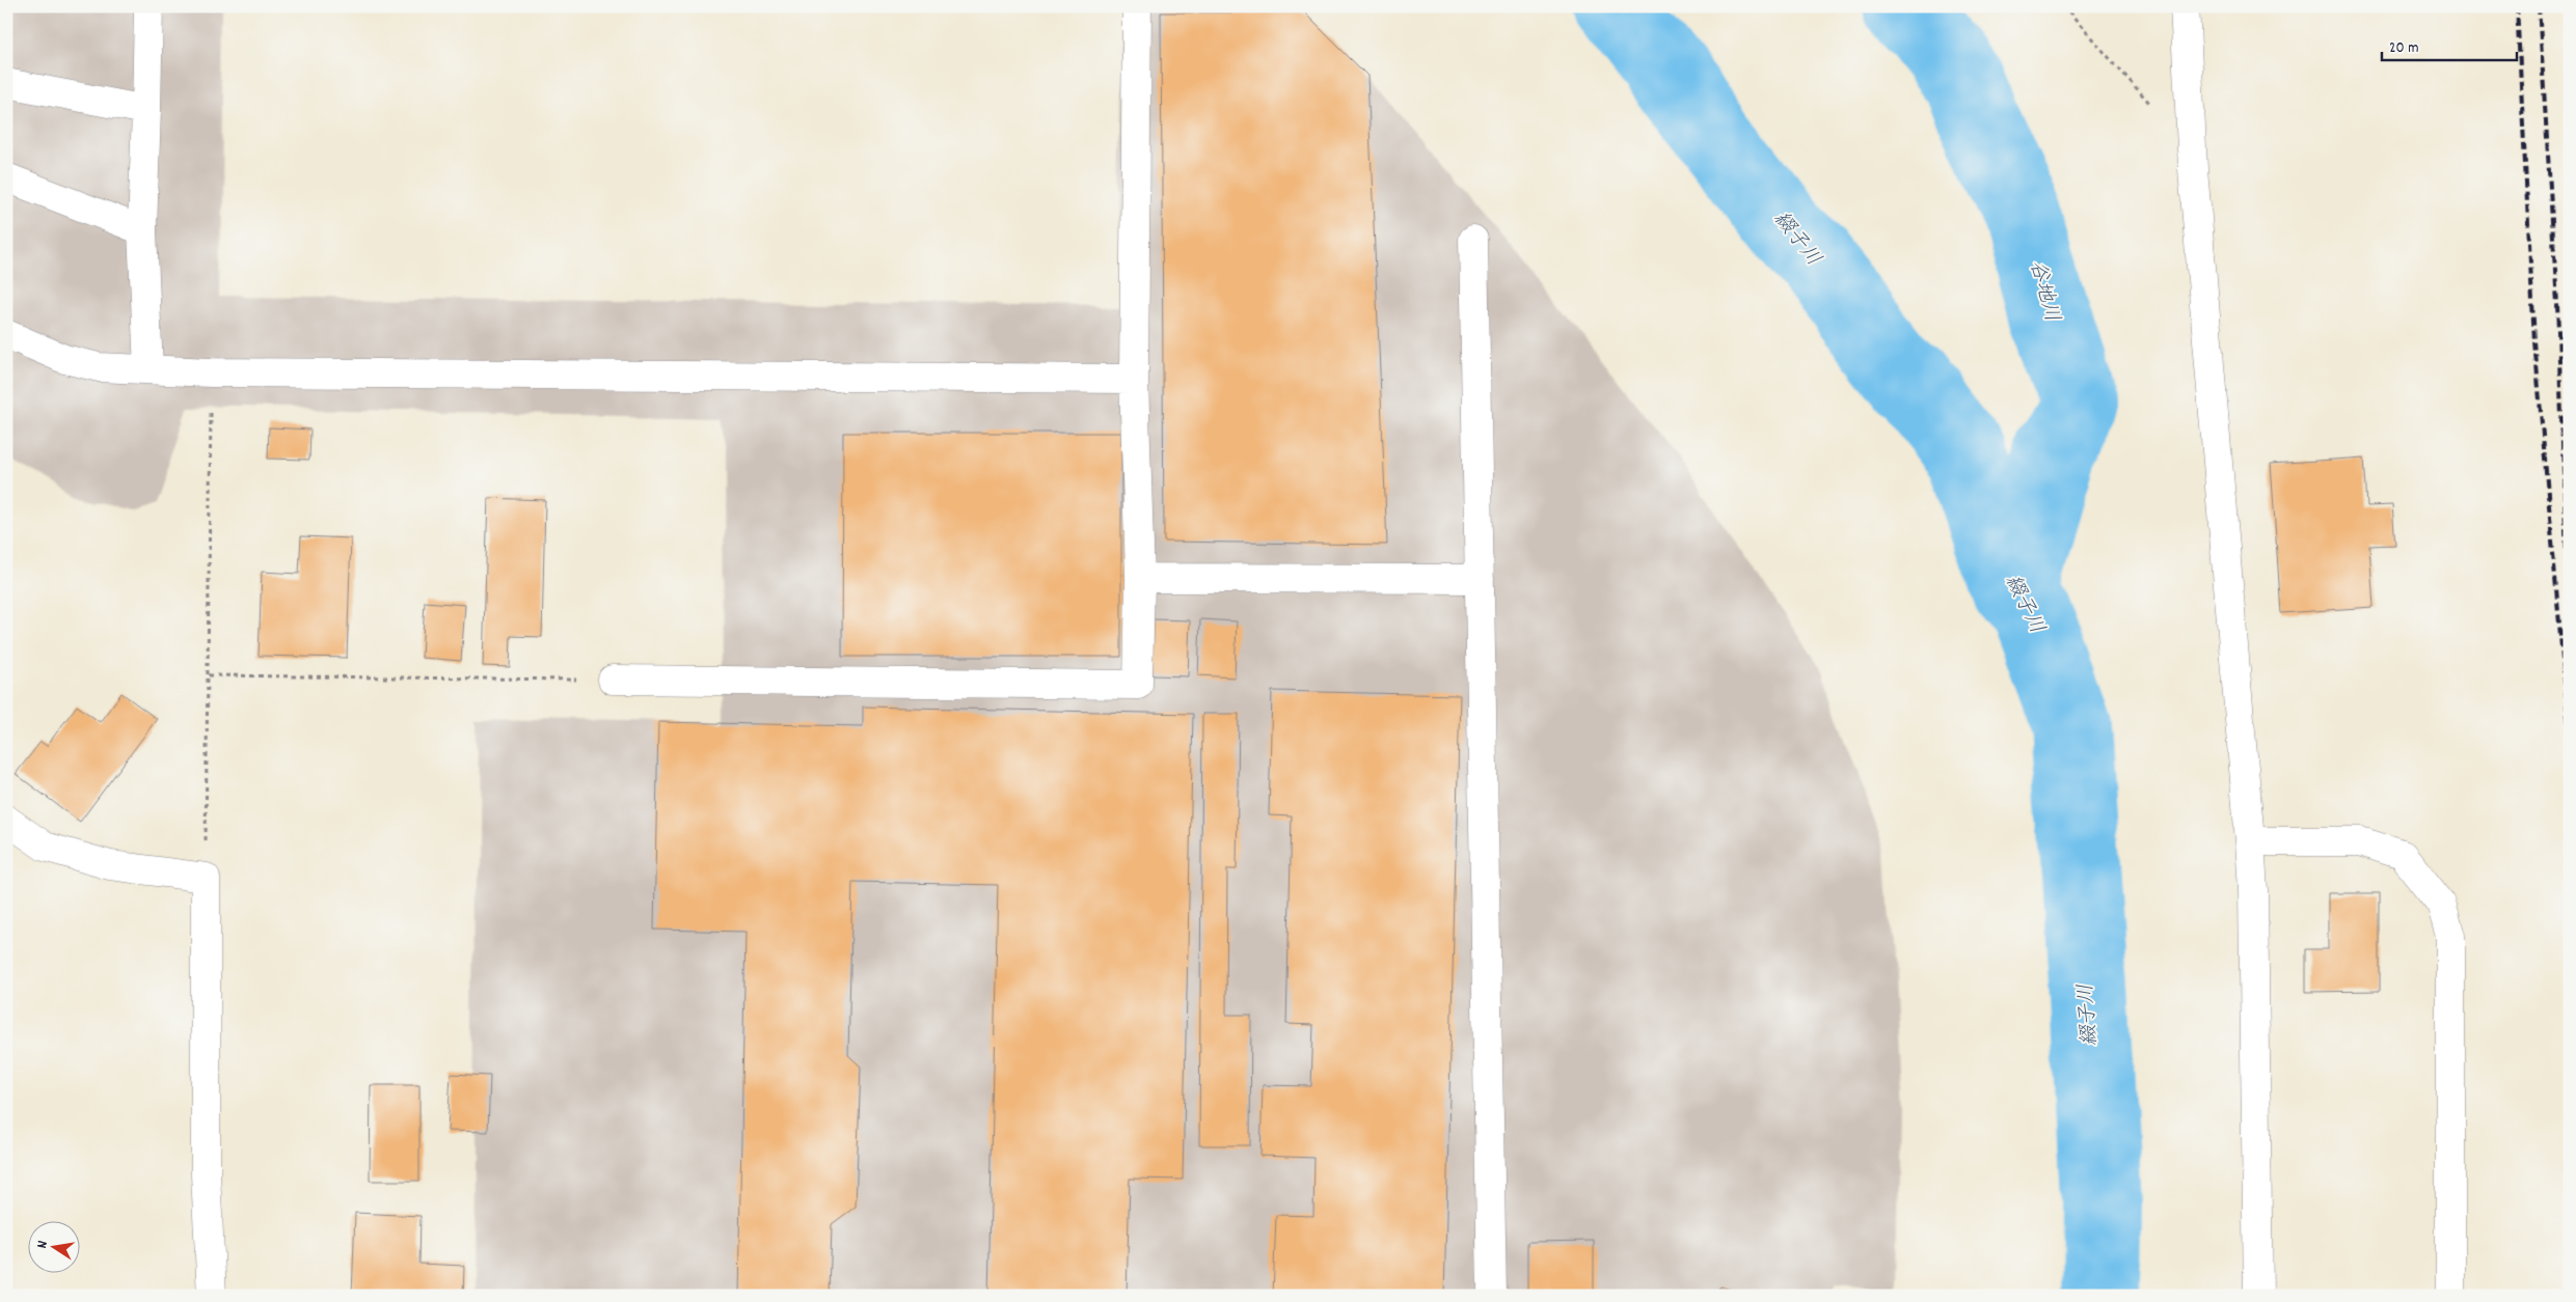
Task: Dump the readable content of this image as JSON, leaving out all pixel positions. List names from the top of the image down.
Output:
{
  "water": ["綴子川", "谷地川"],
  "scale_bar": "20 m",
  "north": "left"
}
